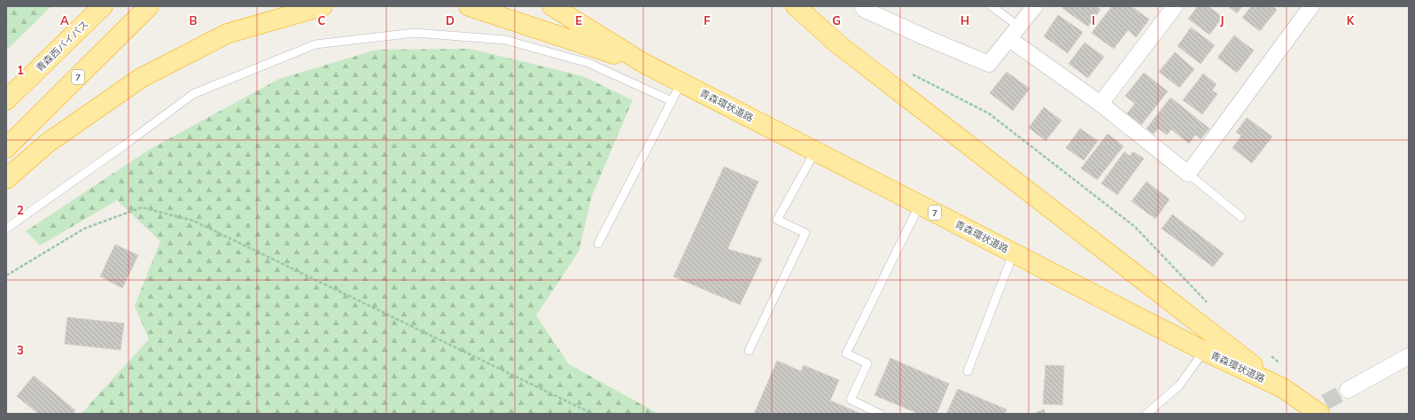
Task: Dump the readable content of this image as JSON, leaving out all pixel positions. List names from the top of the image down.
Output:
{
  "streets": {
    "highway": ["青森西バイパス", "7", "青森環状道路"]
  },
  "grid": {
    "columns": [
      "A",
      "B",
      "C",
      "D",
      "E",
      "F",
      "G",
      "H",
      "I",
      "J",
      "K"
    ],
    "rows": ["1", "2", "3"]
  }
}
